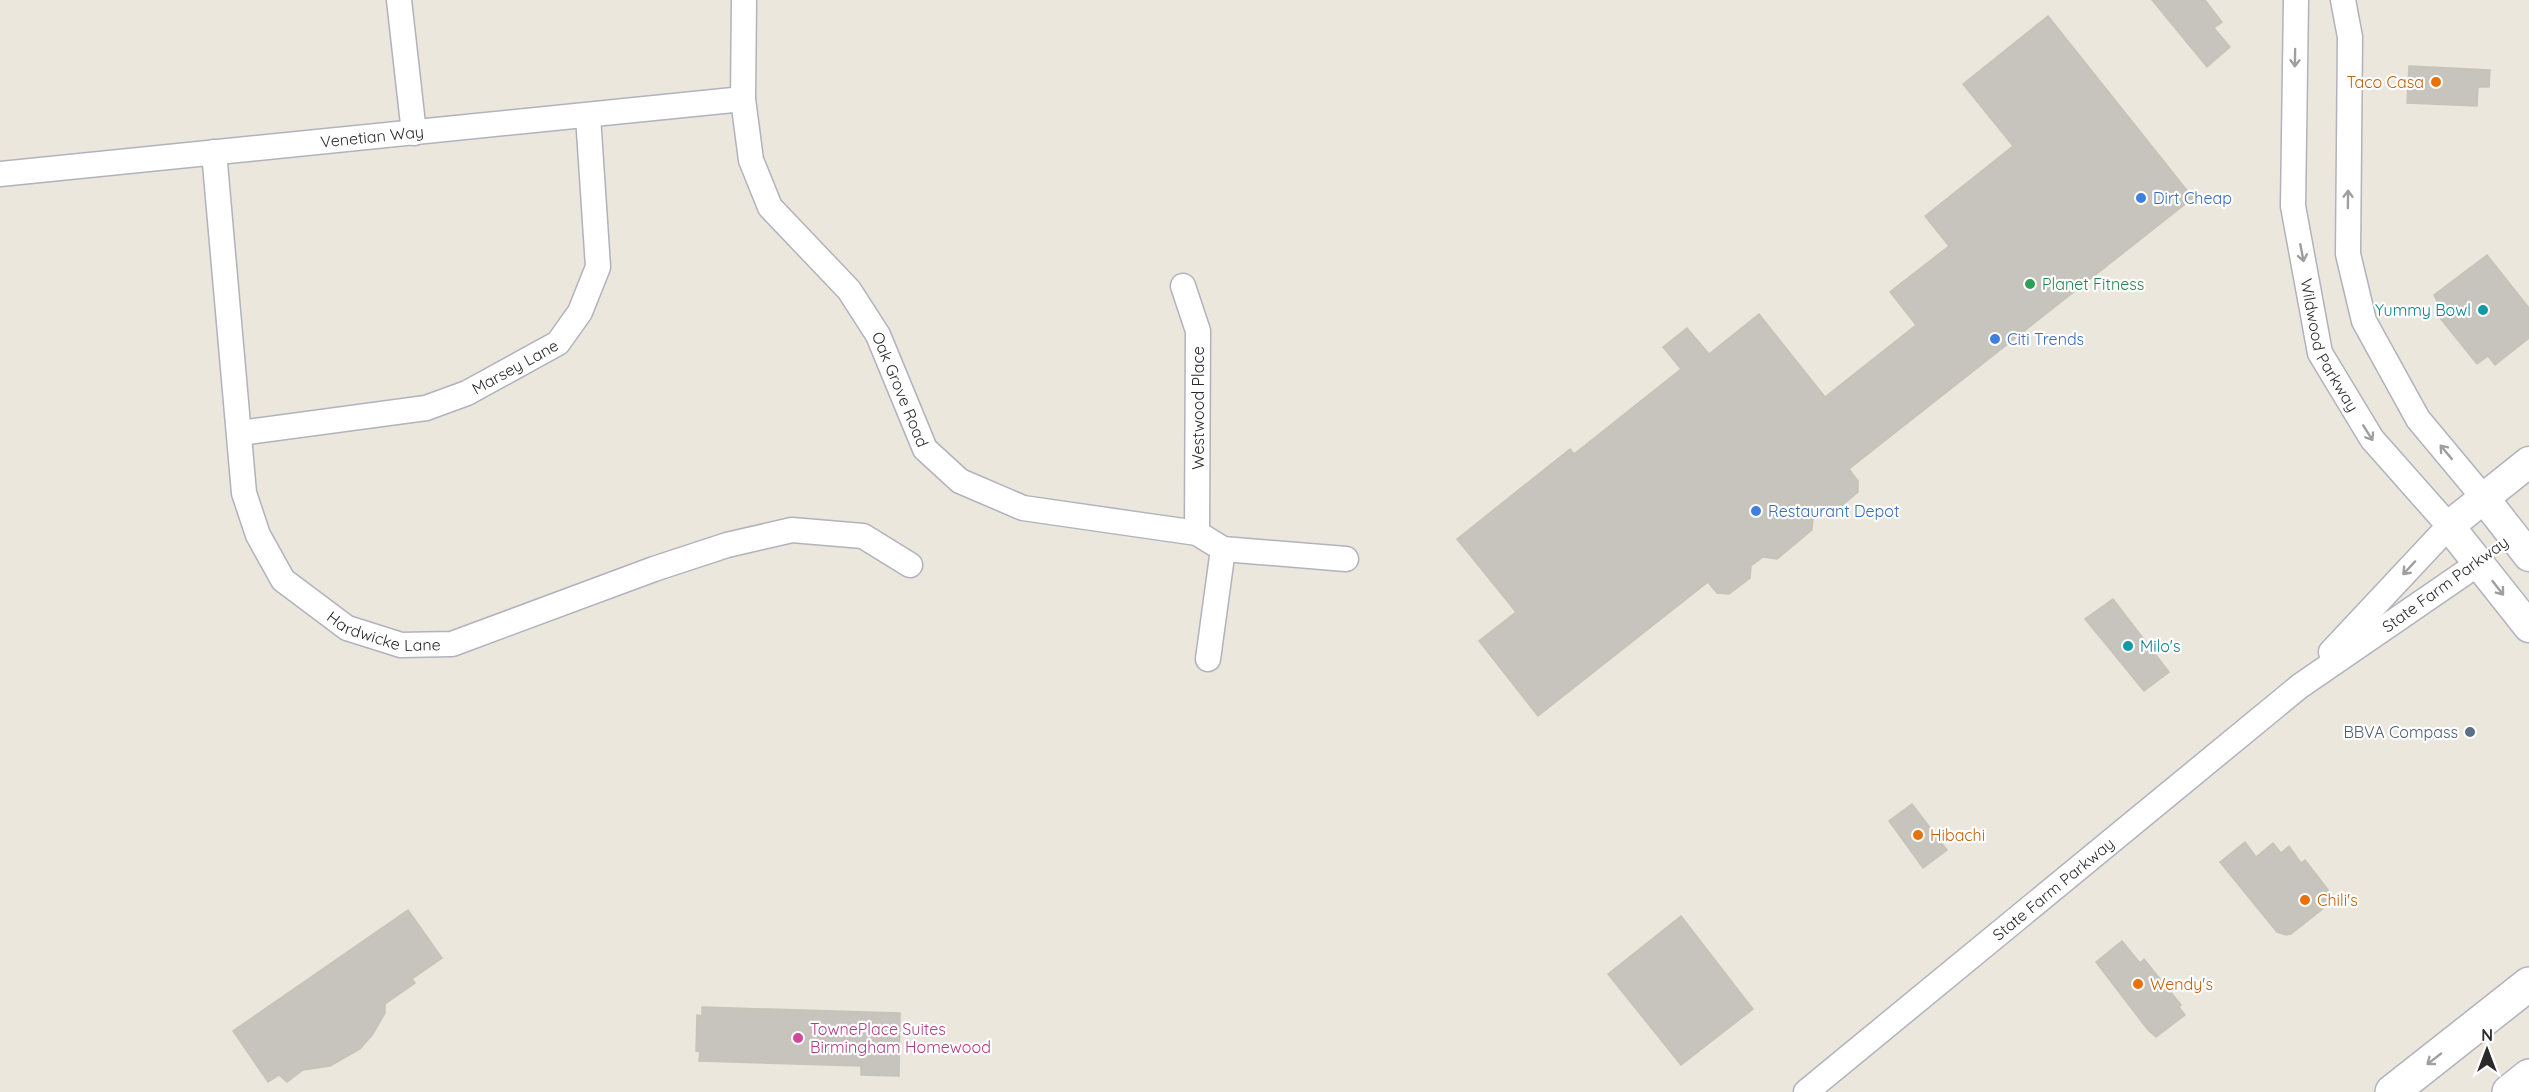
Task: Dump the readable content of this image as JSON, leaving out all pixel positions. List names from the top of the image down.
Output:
{
  "streets": {
    "street": [
      "Venetian Way",
      "Wildwood Parkway",
      "Marsey Lane",
      "Oak Grove Road",
      "Westwood Place",
      "State Farm Parkway",
      "Hardwicke Lane"
    ]
  },
  "crossings": [
    ["Venetian Way", "Marsey Lane"],
    ["Venetian Way", "Oak Grove Road"],
    ["Venetian Way", "Hardwicke Lane"],
    ["Wildwood Parkway", "State Farm Parkway"],
    ["Marsey Lane", "Hardwicke Lane"],
    ["Oak Grove Road", "Westwood Place"]
  ],
  "places": [
    "Taco Casa",
    "Dirt Cheap",
    "Planet Fitness",
    "Yummy Bowl",
    "Citi Trends",
    "Restaurant Depot",
    "Milo's",
    "BBVA Compass",
    "Hibachi",
    "Chili's",
    "Wendy's",
    "TownePlace Suites Birmingham Homewood"
  ],
  "north": "top"
}
